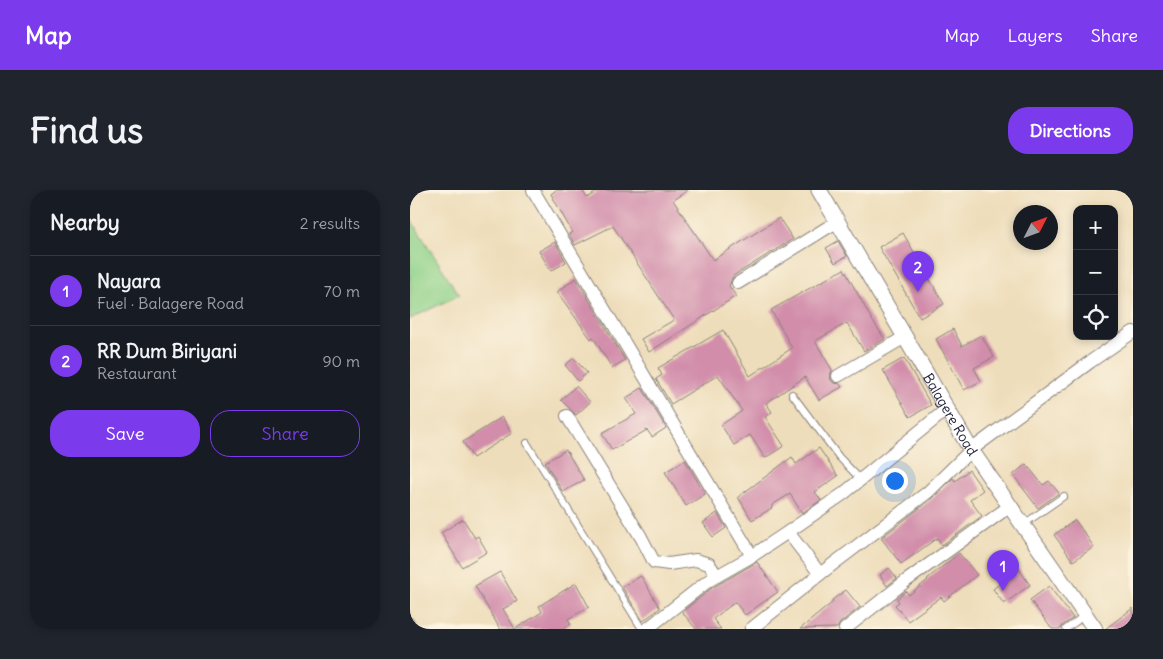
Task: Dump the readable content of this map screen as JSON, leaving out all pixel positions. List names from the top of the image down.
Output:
{
  "streets": {
    "street": ["Balagere Road"]
  },
  "north": "top right",
  "page": {
    "header": "Map",
    "nav": ["Map", "Layers", "Share"],
    "buttons": [
      "Directions",
      ["Save", "Share"]
    ],
    "title": "Find us",
    "heading": ["Nearby", "2 results"],
    "map_buttons": ["+", "−"],
    "pins": ["2", "1"],
    "list": [
      {
        "mark": "1",
        "name": "Nayara",
        "note": "Fuel · Balagere Road",
        "value": "70 m"
      },
      {
        "mark": "2",
        "name": "RR Dum Biriyani",
        "note": "Restaurant",
        "value": "90 m"
      }
    ]
  }
}
